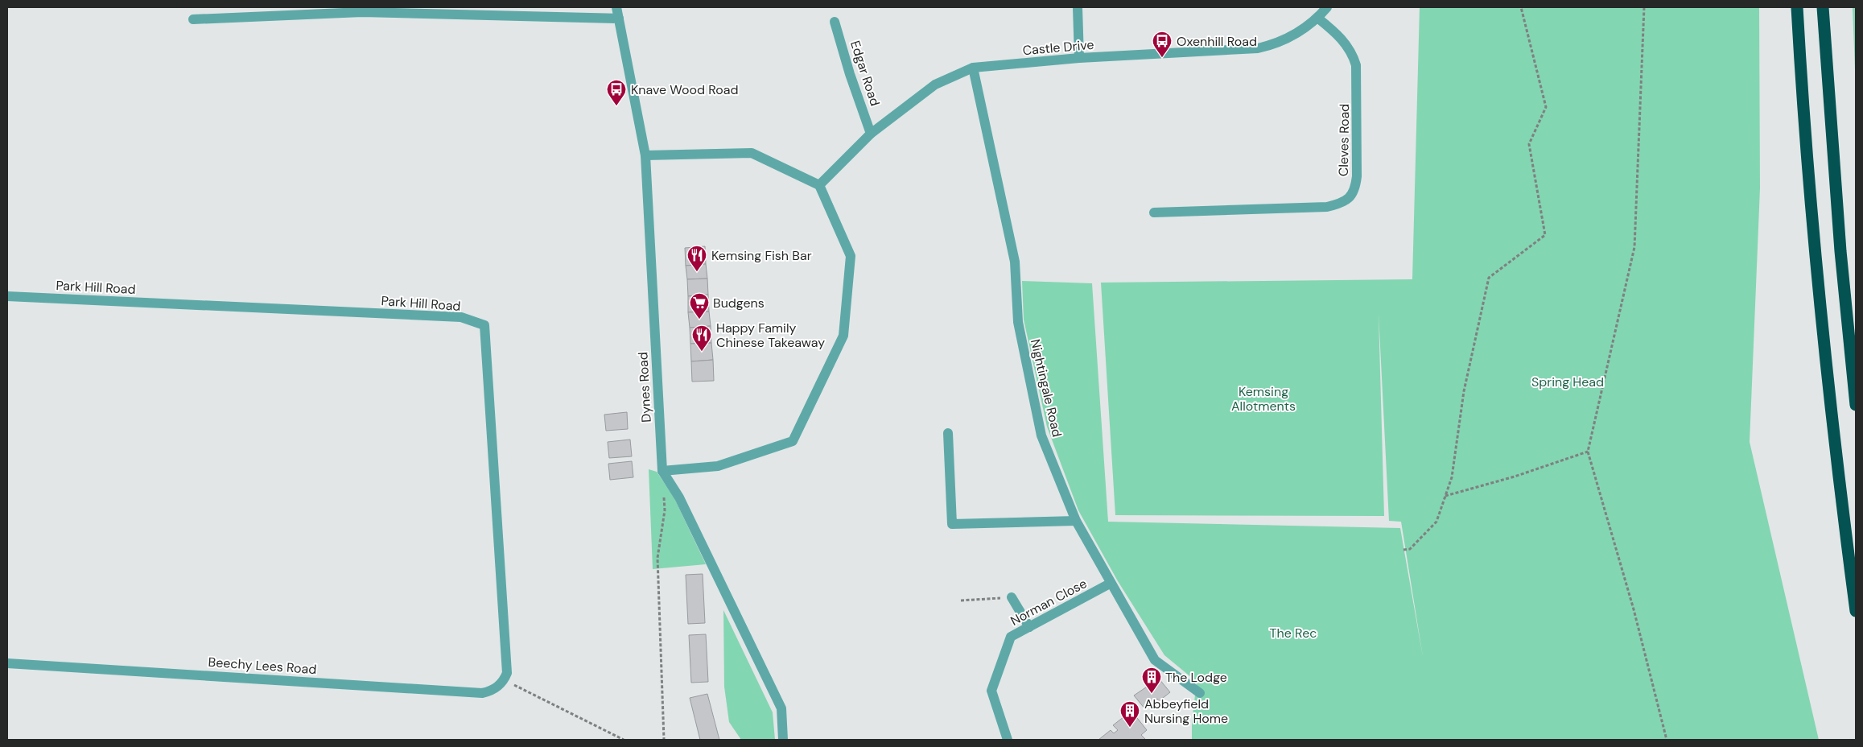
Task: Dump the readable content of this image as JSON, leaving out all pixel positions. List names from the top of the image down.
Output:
{
  "streets": {
    "street": [
      "Castle Drive",
      "Edgar Road",
      "Cleves Road",
      "Park Hill Road",
      "Dynes Road",
      "Nightingale Road",
      "Norman Close",
      "Beechy Lees Road"
    ]
  },
  "crossings": [
    ["Castle Drive", "Edgar Road"],
    ["Castle Drive", "Cleves Road"],
    ["Castle Drive", "Nightingale Road"],
    ["Park Hill Road", "Beechy Lees Road"],
    ["Nightingale Road", "Norman Close"]
  ],
  "parks": ["Spring Head", "Kemsing Allotments", "The Rec"],
  "places": {
    "bus stop": ["Oxenhill Road", "Knave Wood Road"],
    "restaurant": ["Kemsing Fish Bar", "Happy Family Chinese Takeaway"],
    "supermarket": ["Budgens"],
    "building": ["The Lodge", "Abbeyfield Nursing Home"]
  }
}
